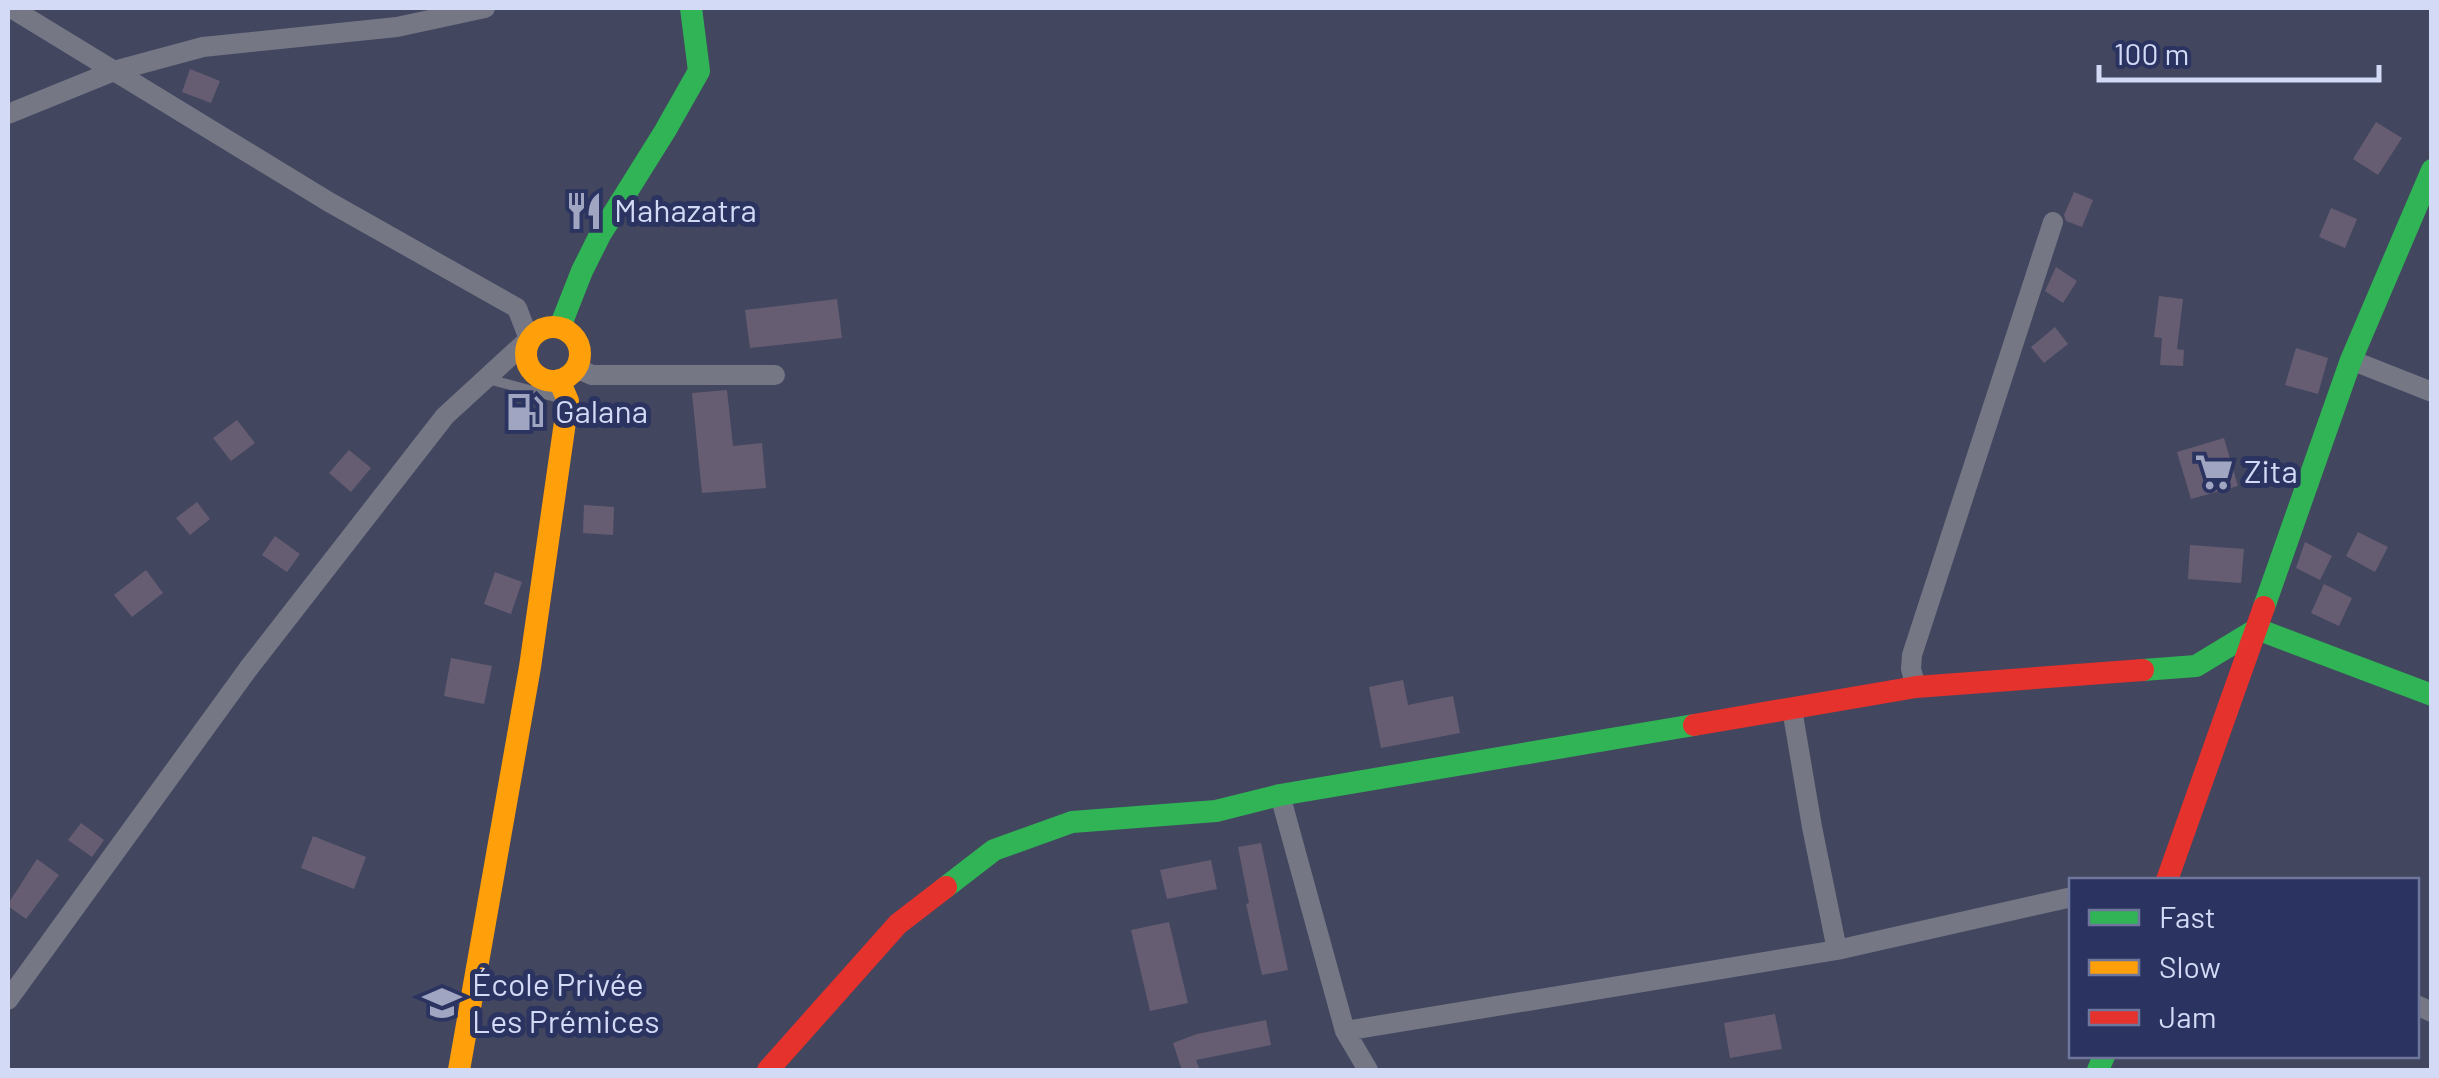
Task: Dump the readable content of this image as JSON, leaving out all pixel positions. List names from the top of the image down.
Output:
{
  "places": {
    "restaurant": ["Mahazatra"],
    "fuel station": ["Galana"],
    "supermarket": ["Zita"],
    "school or university": ["École Privée Les Prémices"]
  },
  "legend": ["Fast", "Slow", "Jam"],
  "scale_bar": "100 m"
}
